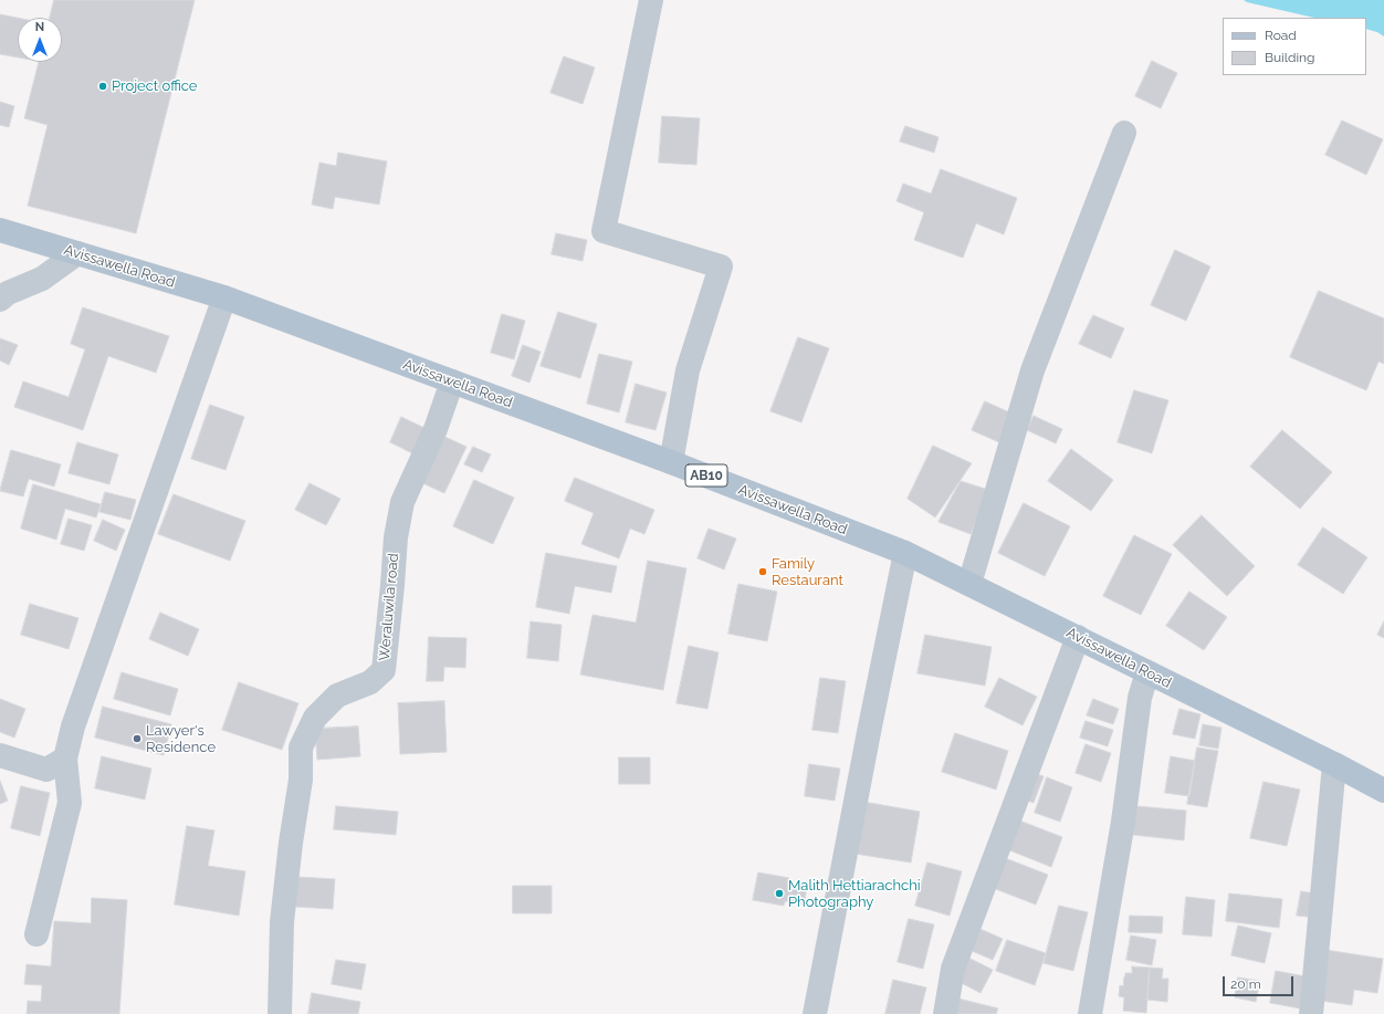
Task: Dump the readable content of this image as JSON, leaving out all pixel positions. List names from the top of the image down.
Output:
{
  "streets": {
    "main road": ["Avissawella Road", "AB10"],
    "street": ["Weraluwila road"]
  },
  "crossings": [
    ["Avissawella Road", "Weraluwila road"]
  ],
  "places": [
    "Project office",
    "Family Restaurant",
    "Lawyer's Residence",
    "Malith Hettiarachchi Photography"
  ],
  "legend": ["Road", "Building"],
  "scale_bar": "20 m",
  "north": "top"
}
